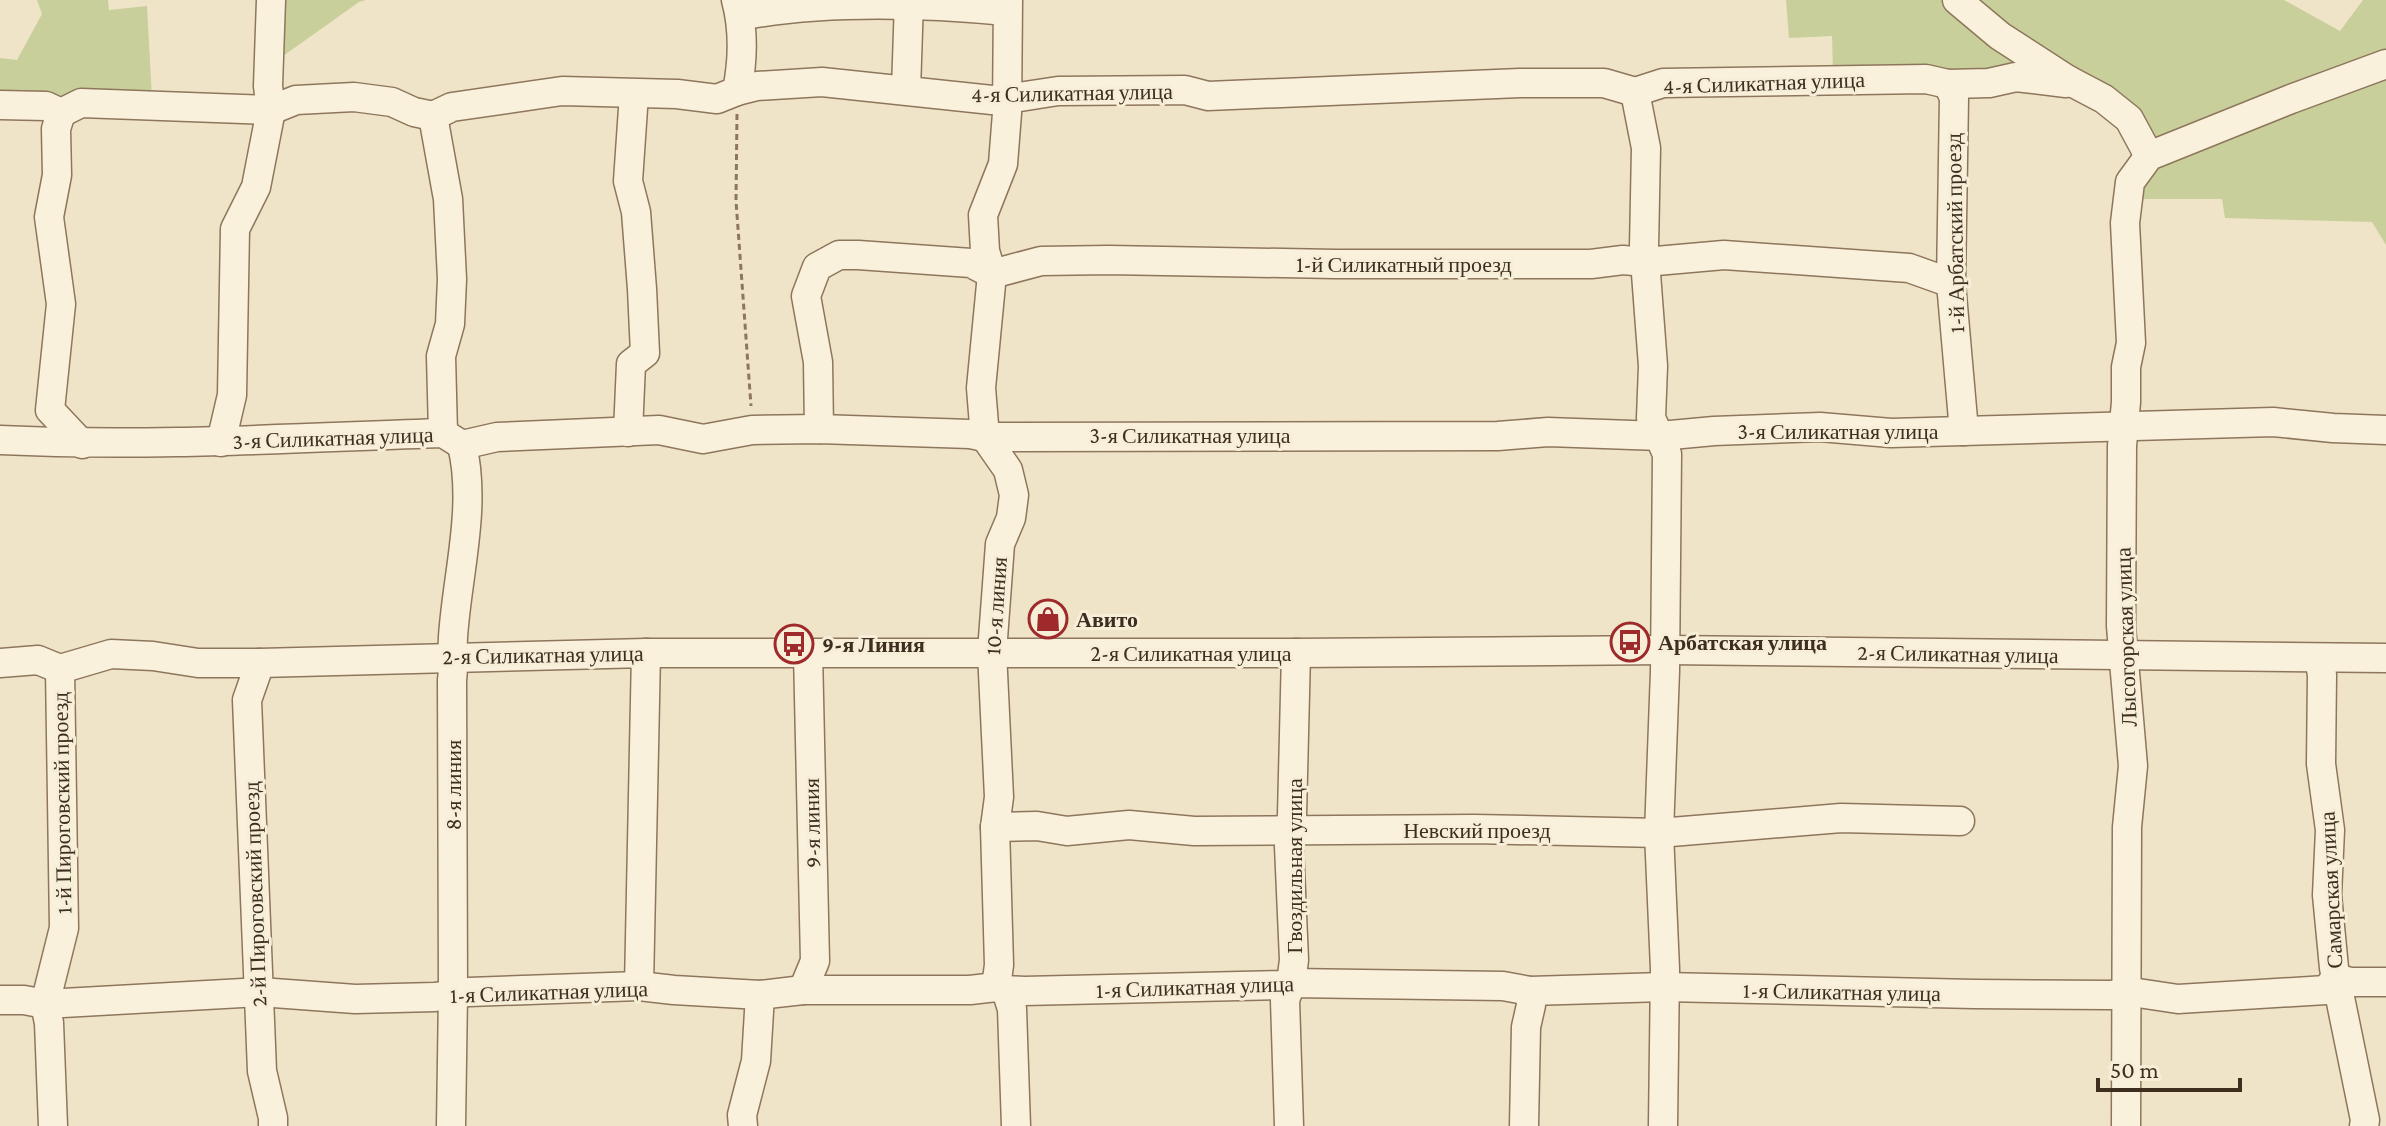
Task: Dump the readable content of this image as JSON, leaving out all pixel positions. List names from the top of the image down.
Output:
{
  "streets": {
    "street": [
      "4-я Силикатная улица",
      "1-й Арбатский проезд",
      "1-й Силикатный проезд",
      "3-я Силикатная улица",
      "10-я линия",
      "Лысогорская улица",
      "2-я Силикатная улица",
      "8-я линия",
      "1-й Пироговский проезд",
      "9-я линия",
      "Невский проезд",
      "Гвоздильная улица",
      "Самарская улица",
      "2-й Пироговский проезд",
      "1-я Силикатная улица"
    ]
  },
  "crossings": [
    ["4-я Силикатная улица", "1-й Арбатский проезд"],
    ["4-я Силикатная улица", "8-я линия"],
    ["1-й Арбатский проезд", "1-й Силикатный проезд"],
    ["1-й Арбатский проезд", "3-я Силикатная улица"],
    ["3-я Силикатная улица", "10-я линия"],
    ["3-я Силикатная улица", "Лысогорская улица"],
    ["3-я Силикатная улица", "8-я линия"],
    ["10-я линия", "2-я Силикатная улица"],
    ["10-я линия", "Невский проезд"],
    ["10-я линия", "1-я Силикатная улица"],
    ["Лысогорская улица", "2-я Силикатная улица"],
    ["Лысогорская улица", "1-я Силикатная улица"],
    ["2-я Силикатная улица", "8-я линия"],
    ["2-я Силикатная улица", "1-й Пироговский проезд"],
    ["2-я Силикатная улица", "9-я линия"],
    ["2-я Силикатная улица", "Гвоздильная улица"],
    ["2-я Силикатная улица", "Самарская улица"],
    ["2-я Силикатная улица", "2-й Пироговский проезд"],
    ["8-я линия", "1-я Силикатная улица"],
    ["1-й Пироговский проезд", "1-я Силикатная улица"],
    ["9-я линия", "1-я Силикатная улица"],
    ["Невский проезд", "Гвоздильная улица"],
    ["Гвоздильная улица", "1-я Силикатная улица"],
    ["Самарская улица", "1-я Силикатная улица"],
    ["2-й Пироговский проезд", "1-я Силикатная улица"]
  ],
  "places": {
    "shop": ["Авито"],
    "bus stop": ["Арбатская улица", "9-я Линия"]
  },
  "scale_bar": "50 m"
}
